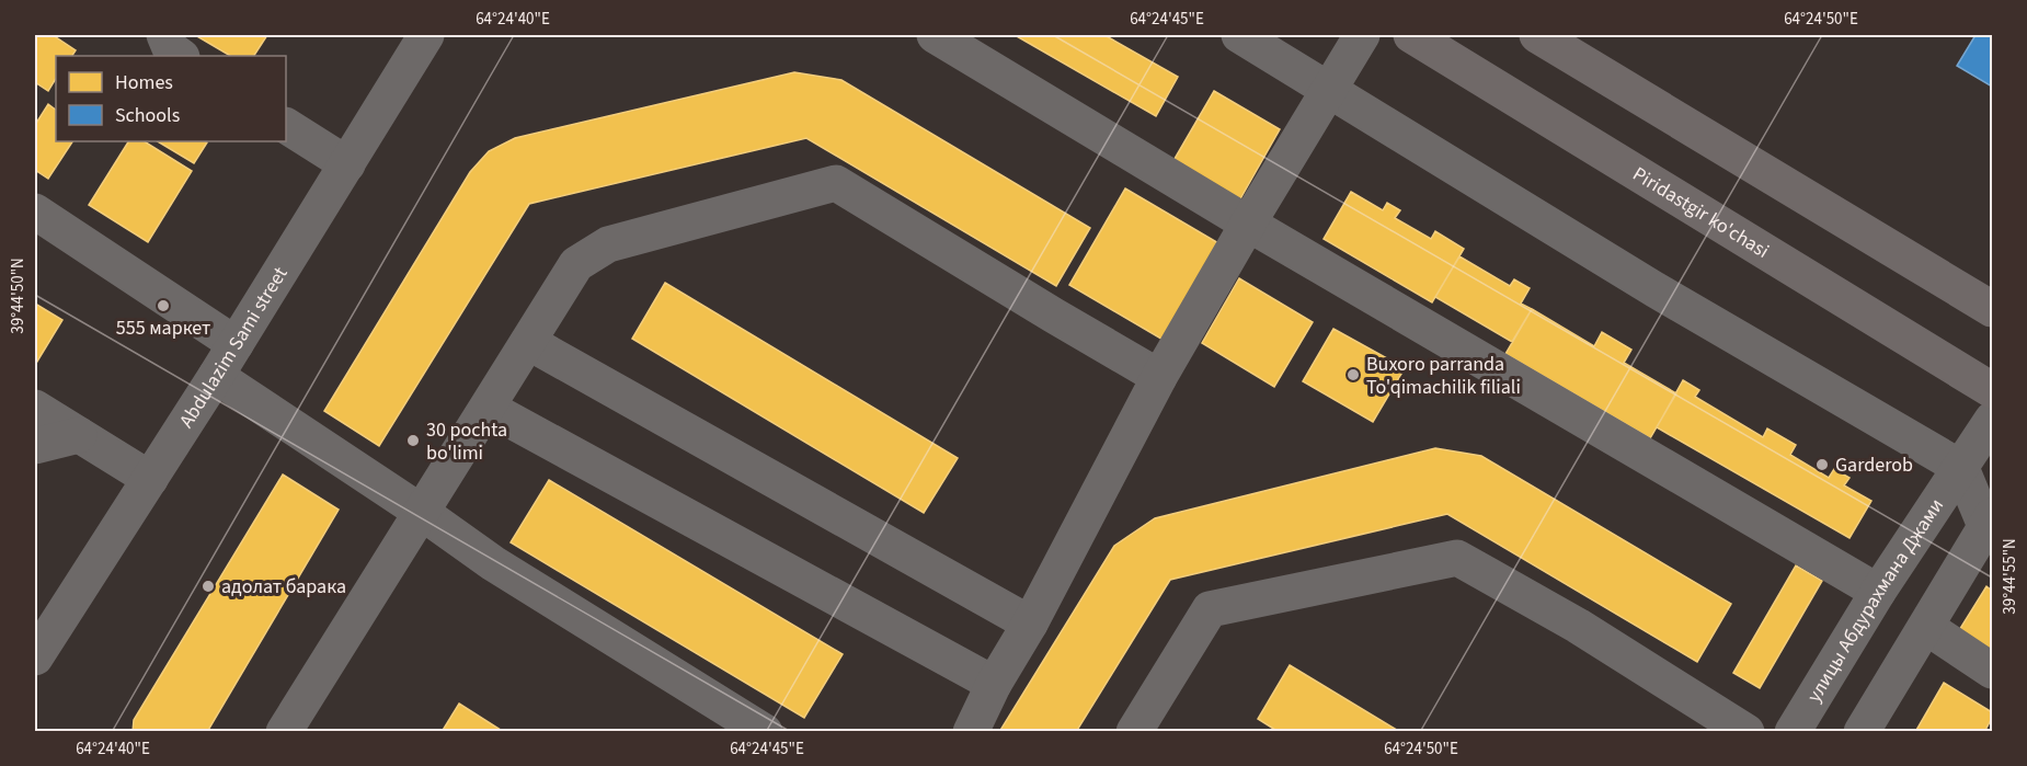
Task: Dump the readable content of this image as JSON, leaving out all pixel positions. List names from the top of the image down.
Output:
{
  "streets": {
    "main road": ["Piridastgir ko'chasi"],
    "street": ["Abdulazim Sami street", "улицы Абдурахмана Джами"]
  },
  "places": [
    "555 маркет",
    "Buxoro parranda To'qimachilik filiali",
    "30 pochta bo'limi",
    "Garderob",
    "адолат барака"
  ],
  "legend": ["Homes", "Schools"],
  "coordinates": [
    "64°24'40\"E",
    "64°24'45\"E",
    "64°24'50\"E",
    "39°44'50\"N",
    "39°44'55\"N"
  ]
}
